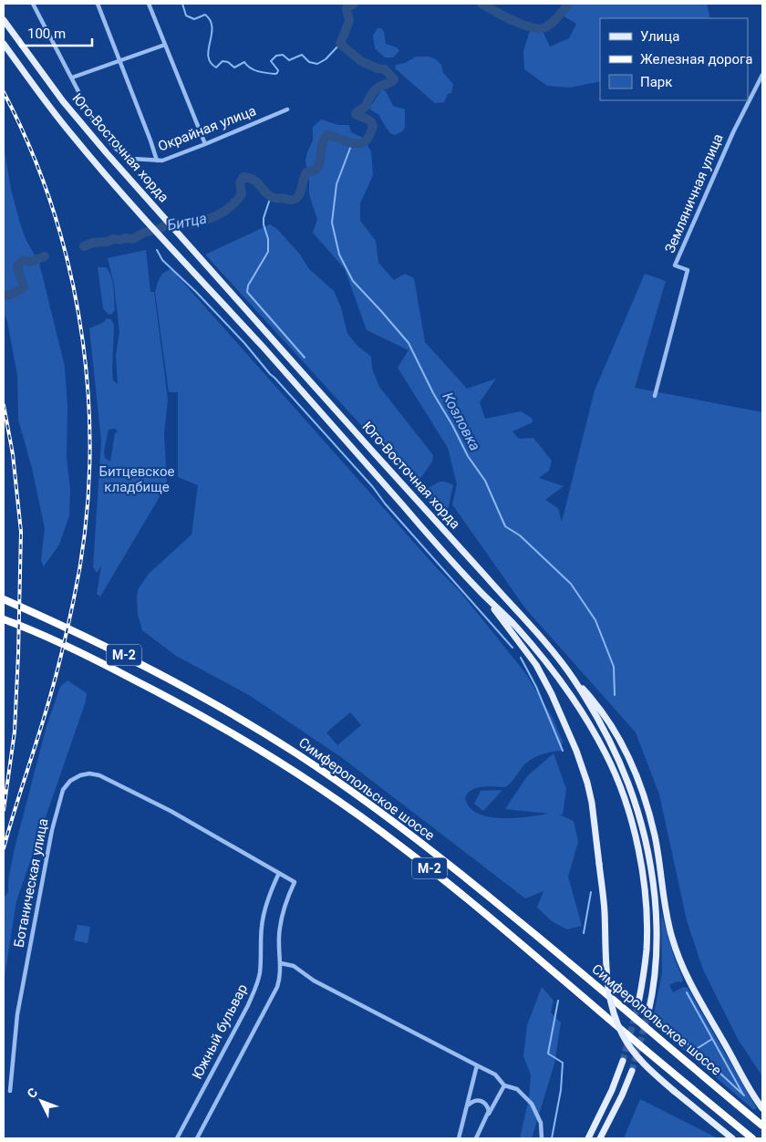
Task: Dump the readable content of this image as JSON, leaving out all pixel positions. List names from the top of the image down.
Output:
{
  "streets": {
    "highway": ["М-2", "Симферопольское шоссе"],
    "main road": ["Юго-Восточная хорда"],
    "street": [
      "Окрайная улица",
      "Земляничная улица",
      "Ботаническая улица",
      "Южный бульвар"
    ]
  },
  "crossings": [
    ["Ботаническая улица", "Южный бульвар"]
  ],
  "water": ["Битца", "Козловка"],
  "parks": ["Битцевское кладбище"],
  "legend": ["Улица", "Железная дорога", "Парк"],
  "scale_bar": "100 m",
  "north": "top left"
}
